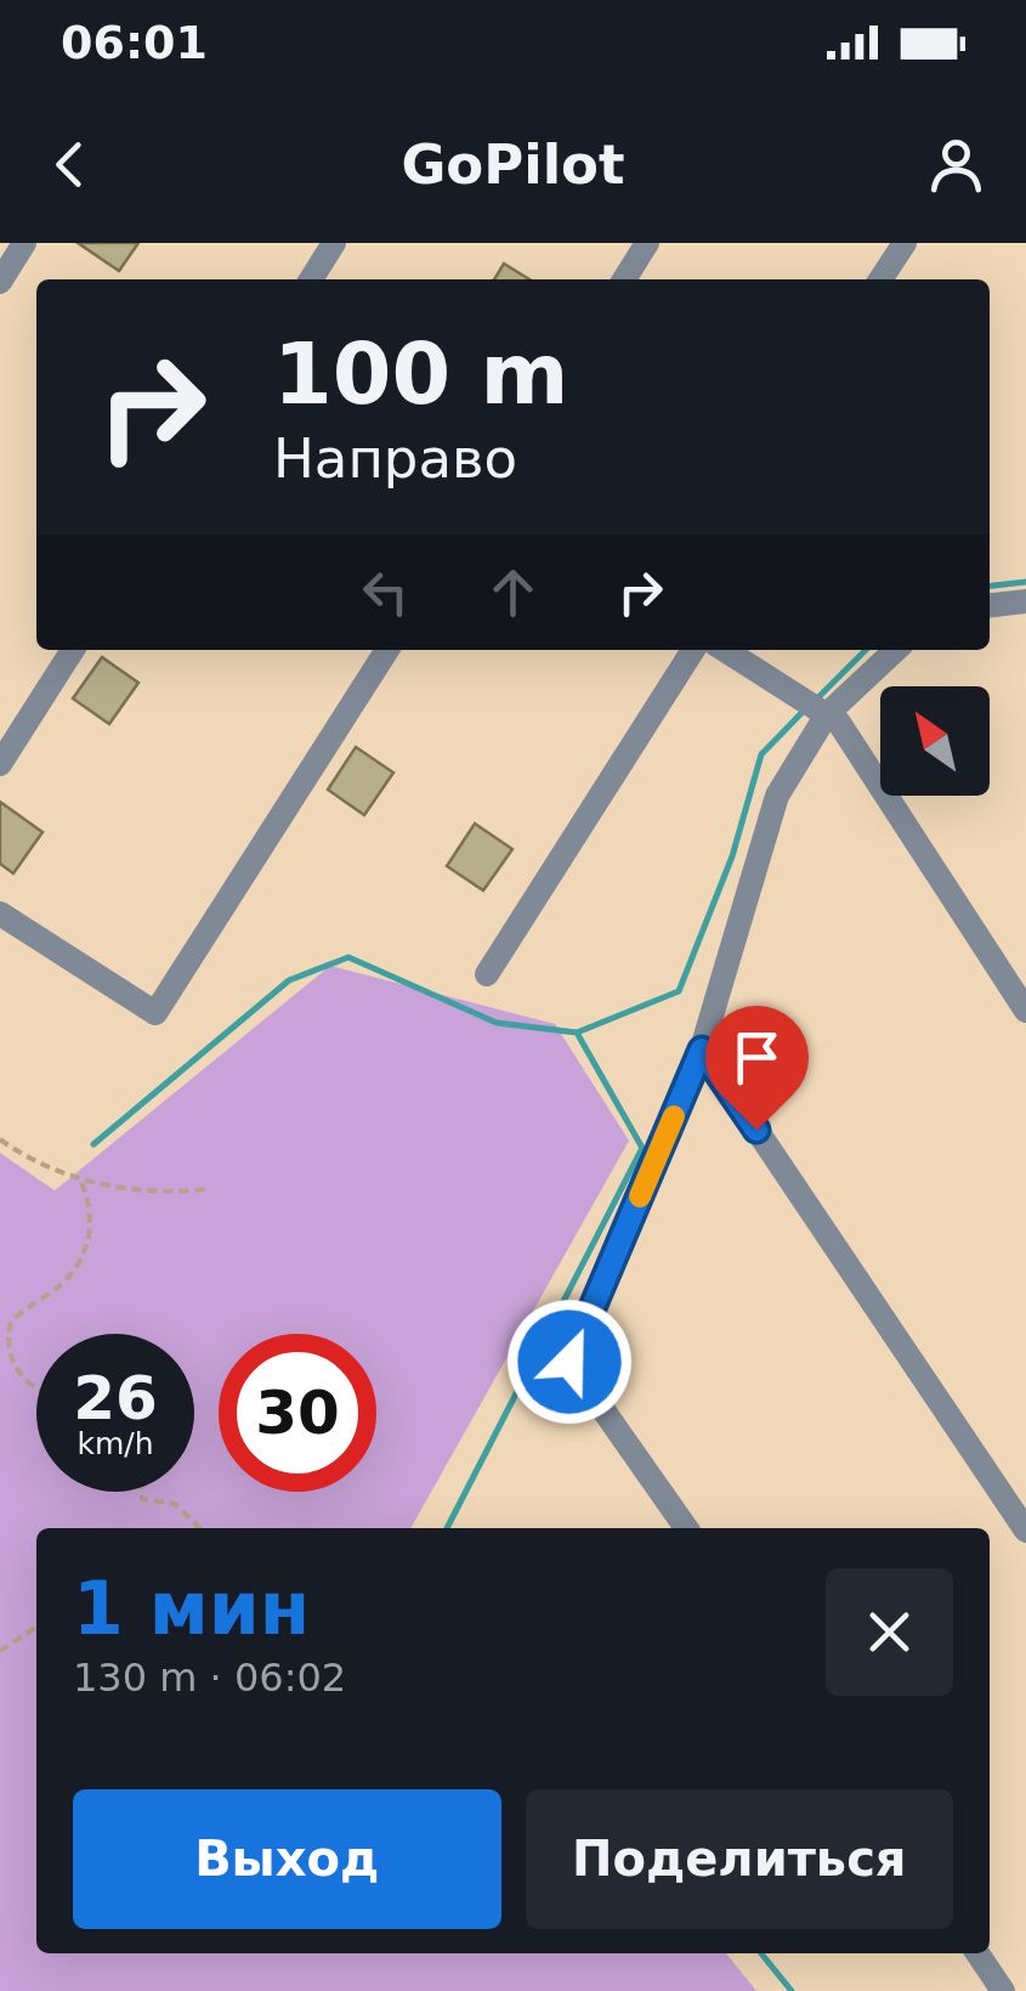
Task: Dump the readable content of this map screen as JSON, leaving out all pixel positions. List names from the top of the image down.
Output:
{
  "north": "top left",
  "page": {
    "status": "06:01",
    "header": "GoPilot",
    "turn": ["100 m", "Направо"],
    "speed": "26 km/h",
    "limit": "30",
    "heading": ["1 мин", "130 m · 06:02"],
    "buttons": ["Выход", "Поделиться"]
  }
}
